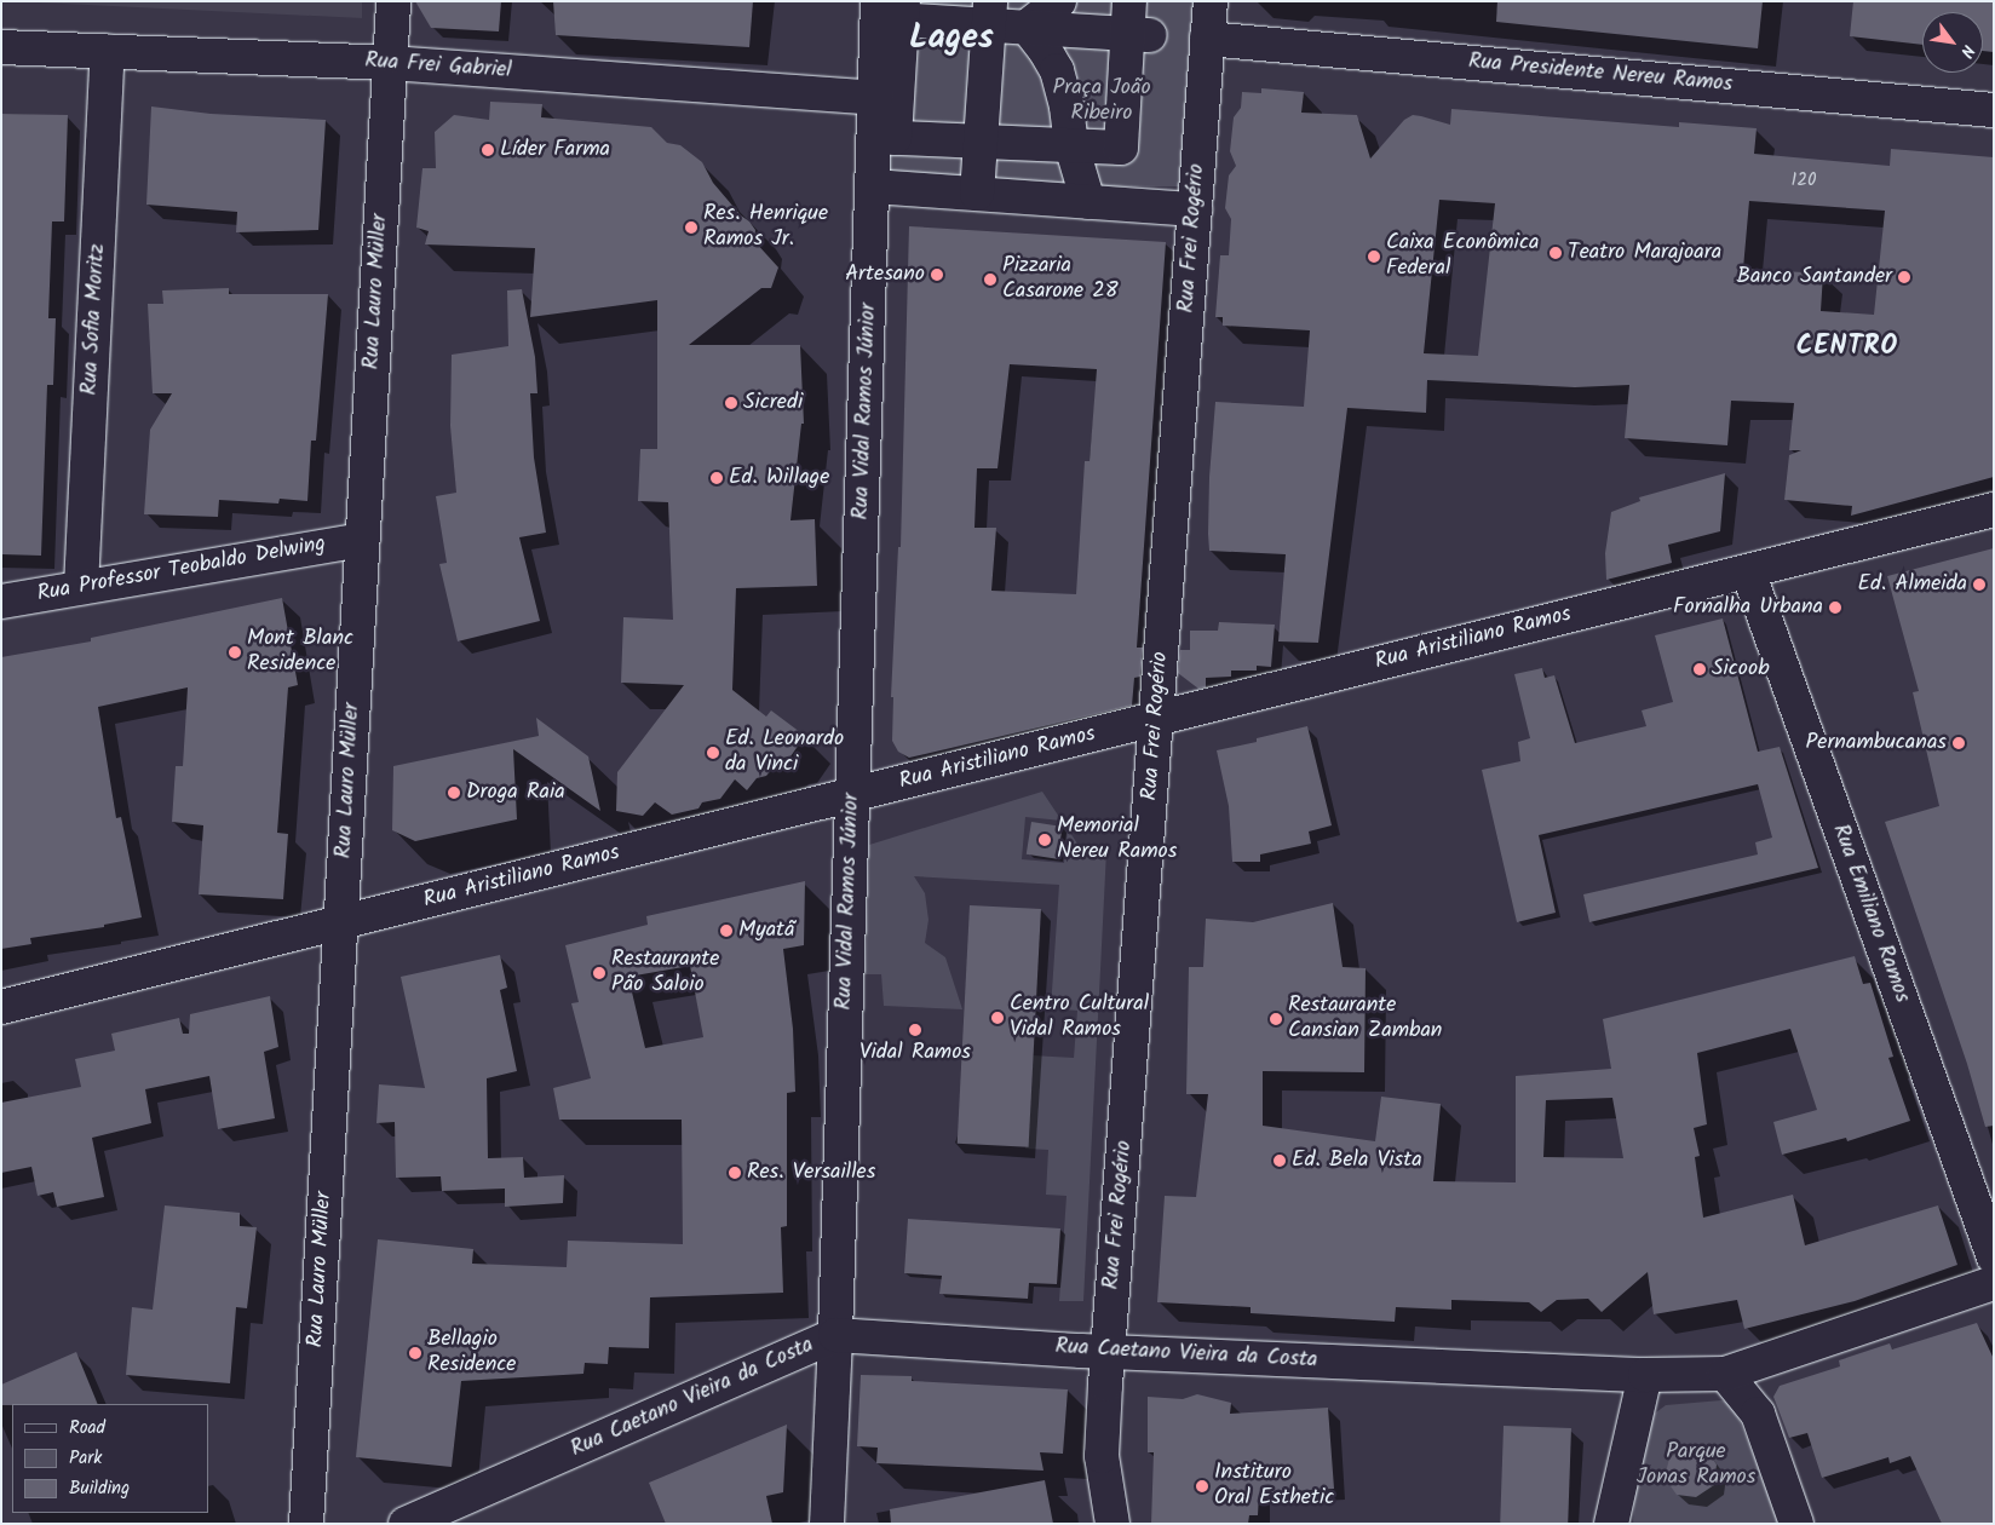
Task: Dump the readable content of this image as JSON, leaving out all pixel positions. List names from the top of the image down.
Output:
{
  "streets": {
    "street": [
      "Rua Frei Gabriel",
      "Rua Presidente Nereu Ramos",
      "Rua Frei Rogério",
      "Rua Lauro Müller",
      "Rua Sofia Moritz",
      "Rua Vidal Ramos Júnior",
      "Rua Professor Teobaldo Delwing",
      "Rua Aristiliano Ramos",
      "Rua Emiliano Ramos",
      "Rua Caetano Vieira da Costa"
    ]
  },
  "crossings": [
    ["Rua Frei Gabriel", "Rua Lauro Müller"],
    ["Rua Frei Gabriel", "Rua Sofia Moritz"],
    ["Rua Frei Gabriel", "Rua Vidal Ramos Júnior"],
    ["Rua Presidente Nereu Ramos", "Rua Frei Rogério"],
    ["Rua Frei Rogério", "Rua Aristiliano Ramos"],
    ["Rua Frei Rogério", "Rua Caetano Vieira da Costa"],
    ["Rua Lauro Müller", "Rua Professor Teobaldo Delwing"],
    ["Rua Lauro Müller", "Rua Aristiliano Ramos"],
    ["Rua Sofia Moritz", "Rua Professor Teobaldo Delwing"],
    ["Rua Vidal Ramos Júnior", "Rua Aristiliano Ramos"],
    ["Rua Vidal Ramos Júnior", "Rua Caetano Vieira da Costa"],
    ["Rua Aristiliano Ramos", "Rua Emiliano Ramos"]
  ],
  "districts": ["Lages", "CENTRO"],
  "parks": ["Praça João Ribeiro", "Parque Jonas Ramos"],
  "places": [
    "Líder Farma",
    "Res. Henrique Ramos Jr.",
    "Teatro Marajoara",
    "Caixa Econômica Federal",
    "Artesano",
    "Banco Santander",
    "Pizzaria Casarone 28",
    "Sicredi",
    "Ed. Willage",
    "Ed. Almeida",
    "Fornalha Urbana",
    "Mont Blanc Residence",
    "Sicoob",
    "Pernambucanas",
    "Ed. Leonardo da Vinci",
    "Droga Raia",
    "Memorial Nereu Ramos",
    "Myatã",
    "Restaurante Pão Saloio",
    "Centro Cultural Vidal Ramos",
    "Restaurante Cansian Zamban",
    "Vidal Ramos",
    "Ed. Bela Vista",
    "Res. Versailles",
    "Bellagio Residence",
    "Instituro Oral Esthetic"
  ],
  "house_numbers": ["120"],
  "legend": ["Road", "Park", "Building"],
  "north": "bottom right"
}
